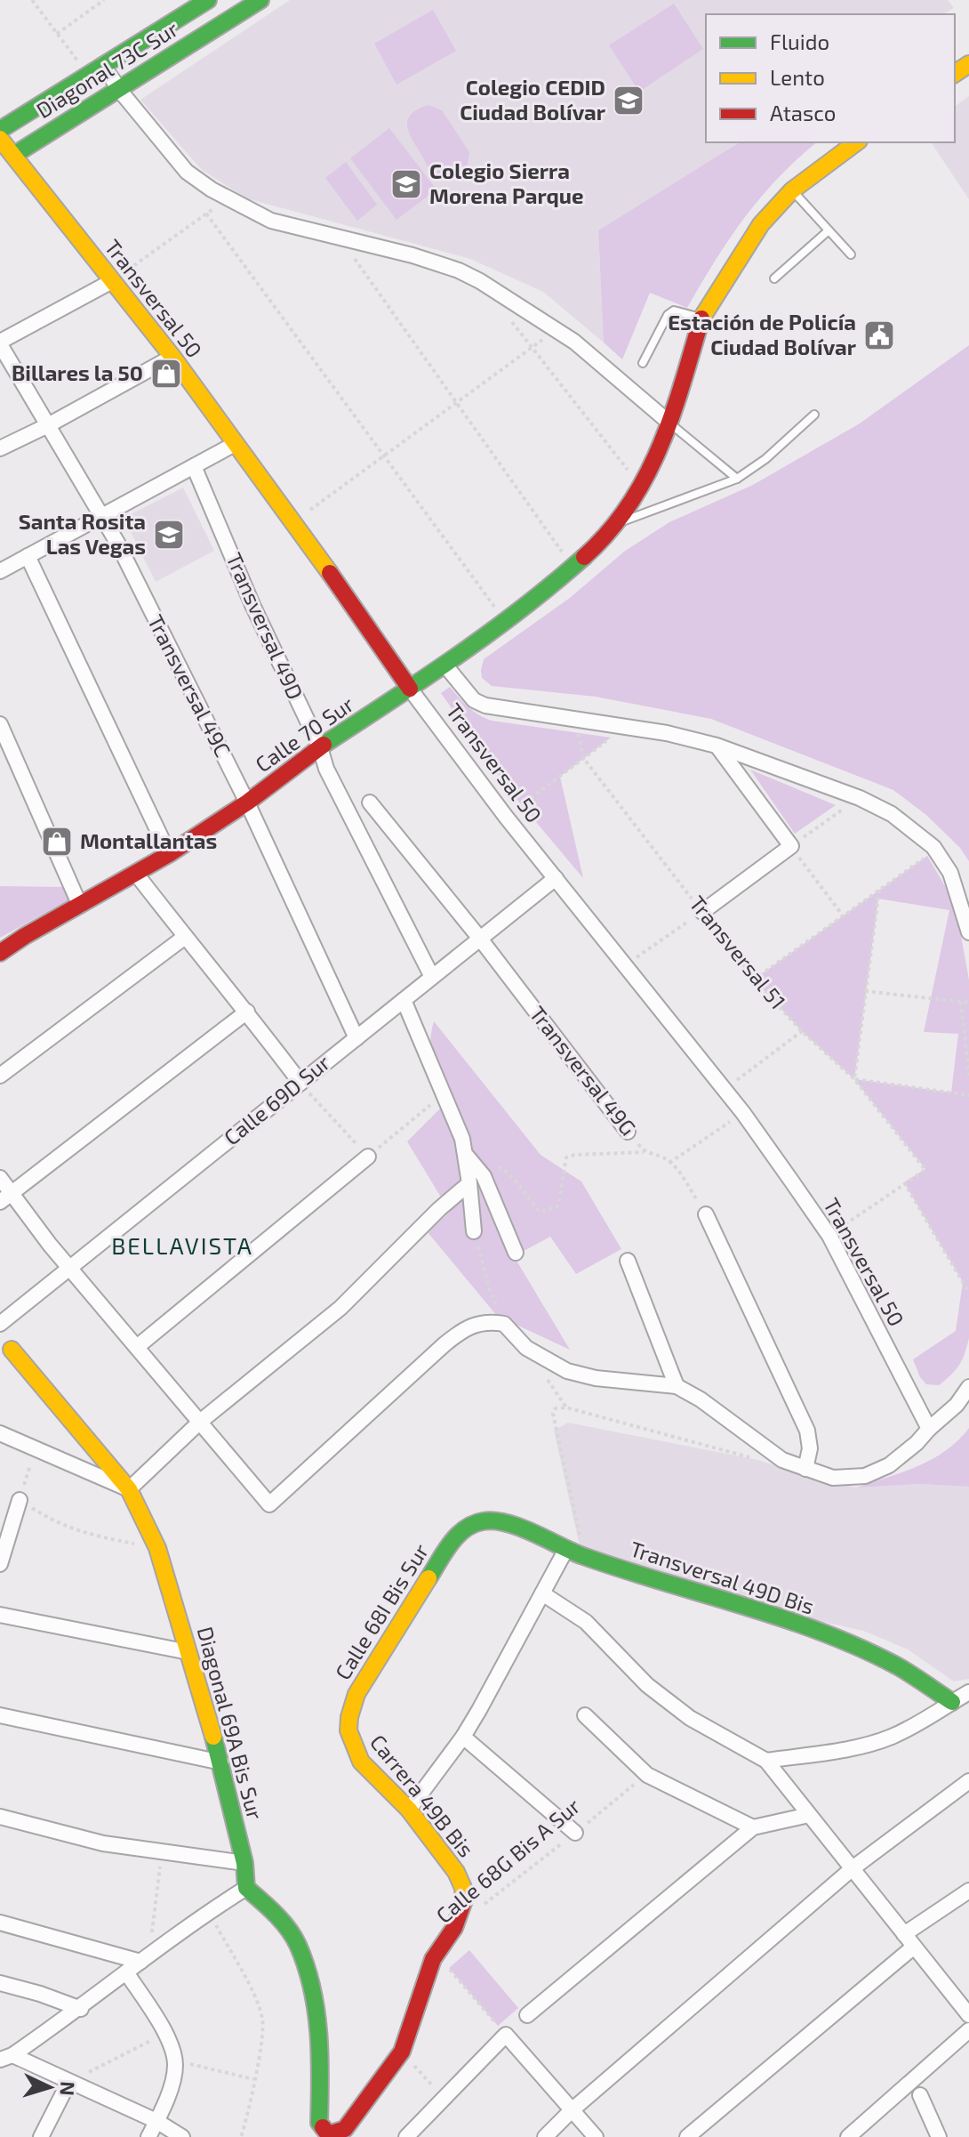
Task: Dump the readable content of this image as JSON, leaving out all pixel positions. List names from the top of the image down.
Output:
{
  "streets": {
    "street": [
      "Diagonal 73C Sur",
      "Transversal 50",
      "Transversal 49D",
      "Transversal 49C",
      "Calle 70 Sur",
      "Transversal 49G",
      "Calle 69D Sur",
      "Transversal 49D Bis",
      "Calle 68I Bis Sur",
      "Diagonal 69A Bis Sur",
      "Carrera 49B Bis",
      "Calle 68G Bis A Sur"
    ],
    "path": ["Transversal 51"]
  },
  "crossings": [
    ["Diagonal 73C Sur", "Transversal 50"],
    ["Transversal 50", "Calle 70 Sur"],
    ["Transversal 50", "Calle 69D Sur"],
    ["Transversal 49D", "Calle 70 Sur"],
    ["Transversal 49D", "Calle 69D Sur"],
    ["Transversal 49C", "Calle 70 Sur"],
    ["Transversal 49C", "Calle 69D Sur"],
    ["Transversal 49G", "Calle 69D Sur"],
    ["Transversal 49D Bis", "Calle 68I Bis Sur"],
    ["Calle 68I Bis Sur", "Carrera 49B Bis"],
    ["Diagonal 69A Bis Sur", "Calle 68G Bis A Sur"],
    ["Carrera 49B Bis", "Calle 68G Bis A Sur"]
  ],
  "districts": ["BELLAVISTA"],
  "places": {
    "school or university": ["Colegio CEDID Ciudad Bolívar", "Colegio Sierra Morena Parque", "Santa Rosita Las Vegas"],
    "public building": ["Estación de Policía Ciudad Bolívar"],
    "shop": ["Billares la 50", "Montallantas"]
  },
  "legend": ["Fluido", "Lento", "Atasco"],
  "north": "right"
}
